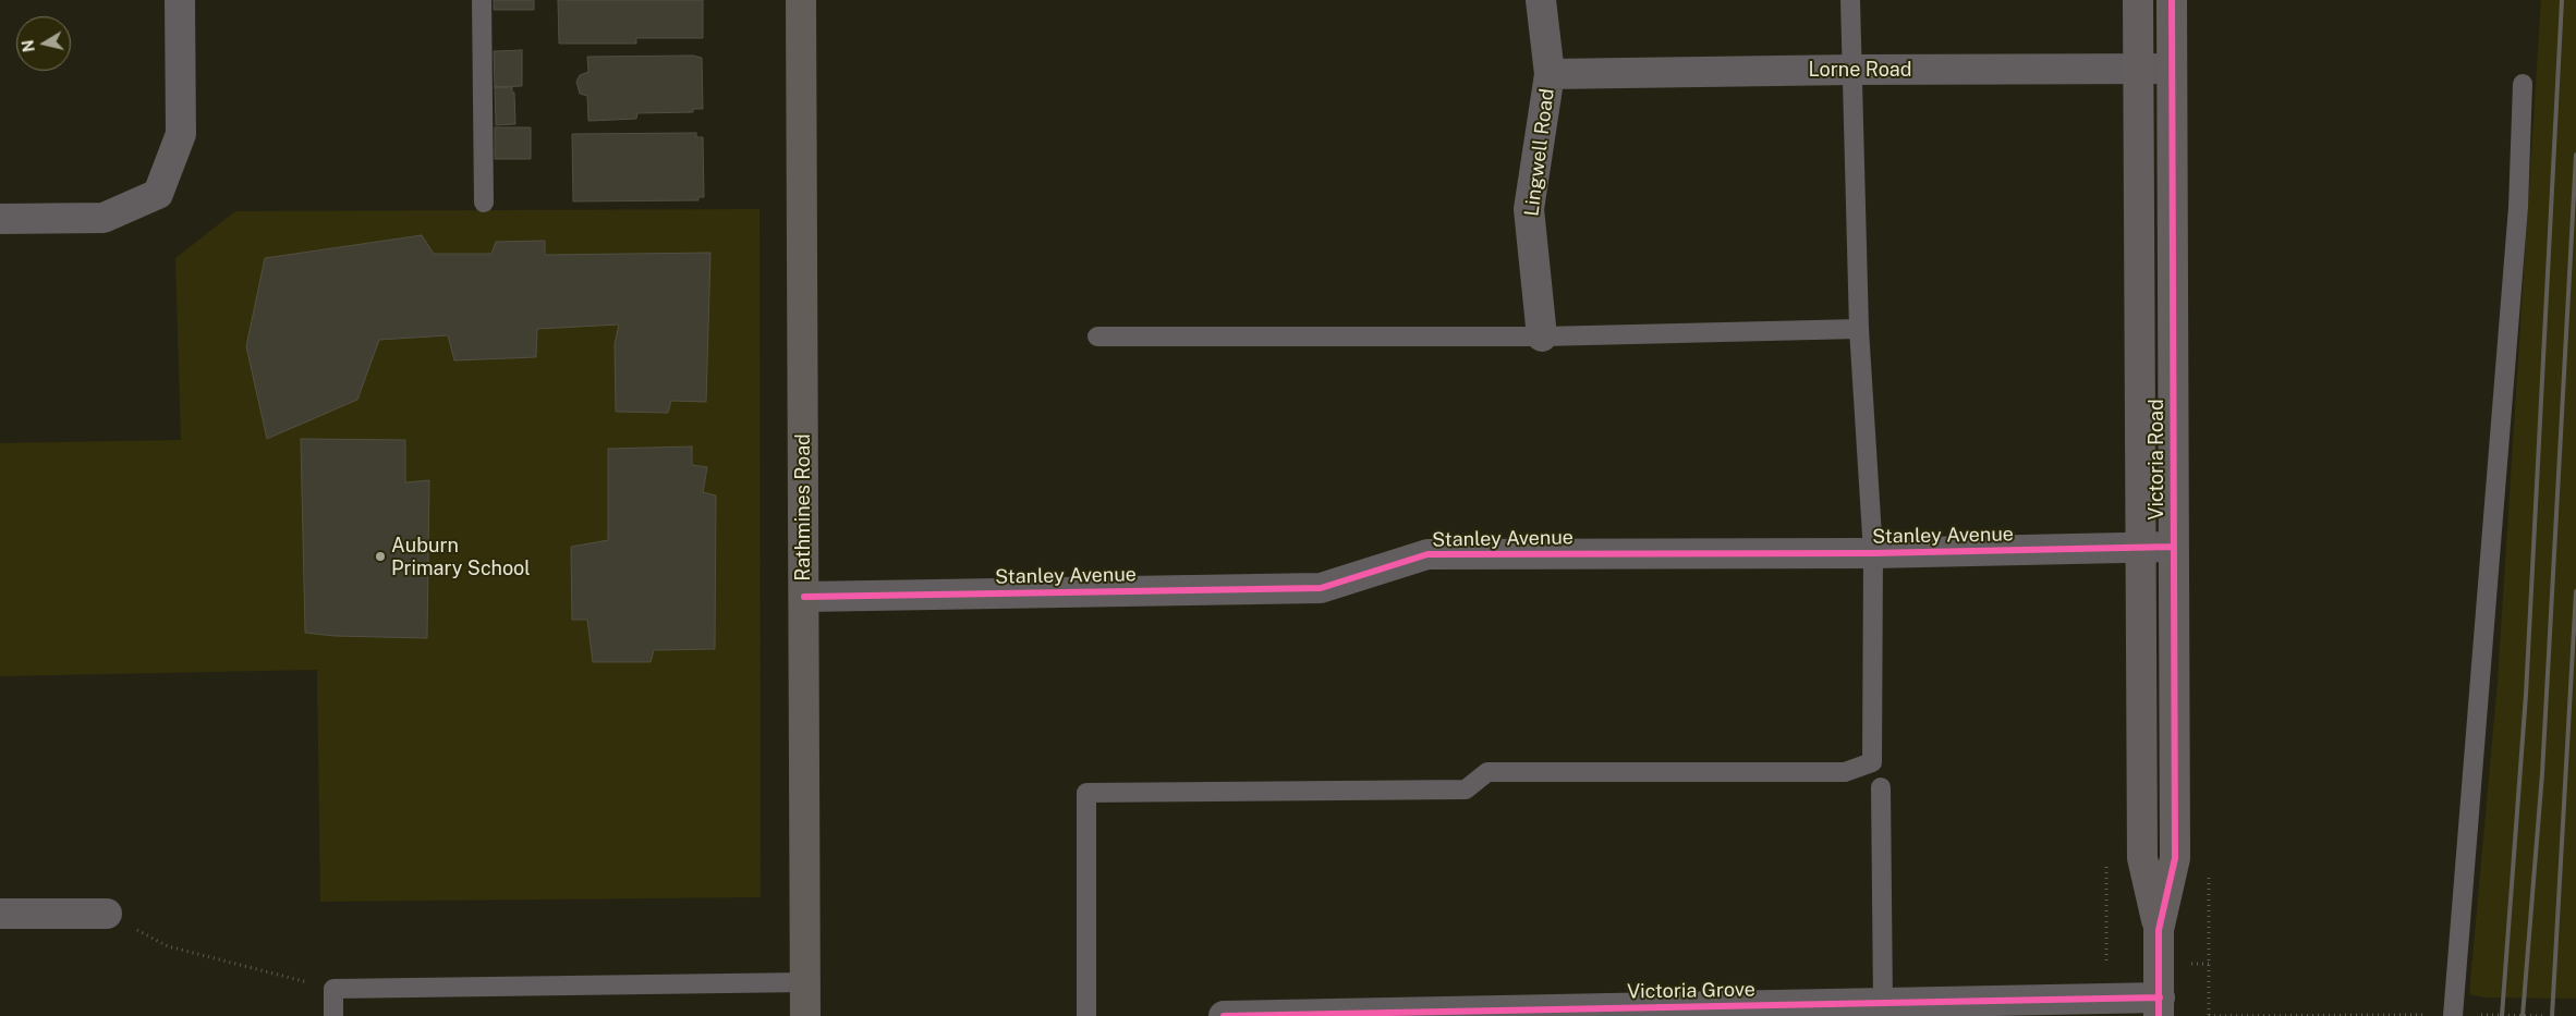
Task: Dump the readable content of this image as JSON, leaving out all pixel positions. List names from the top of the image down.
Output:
{
  "streets": {
    "main road": ["Rathmines Road"],
    "street": [
      "Lorne Road",
      "Lingwell Road",
      "Victoria Road",
      "Stanley Avenue",
      "Victoria Grove"
    ]
  },
  "crossings": [
    ["Lorne Road", "Lingwell Road"],
    ["Lorne Road", "Victoria Road"],
    ["Victoria Road", "Stanley Avenue"],
    ["Victoria Road", "Victoria Grove"],
    ["Rathmines Road", "Stanley Avenue"]
  ],
  "places": ["Auburn Primary School"],
  "north": "left"
}
